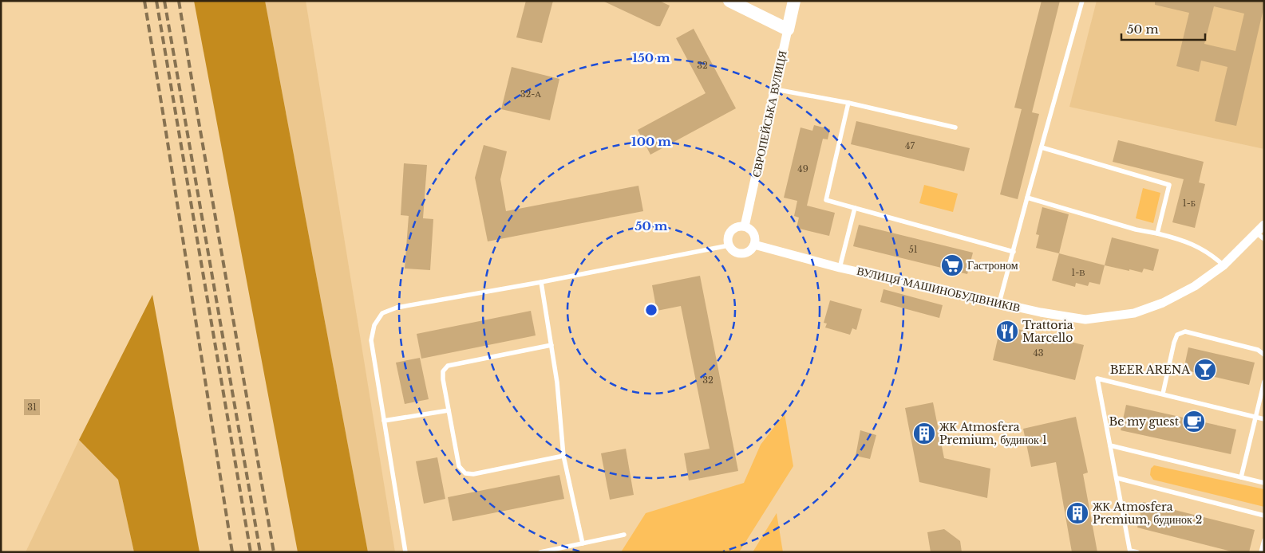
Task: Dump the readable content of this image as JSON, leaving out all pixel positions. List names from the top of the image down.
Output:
{
  "streets": {
    "street": ["ЄВРОПЕЙСЬКА ВУЛИЦЯ", "ВУЛИЦЯ МАШИНОБУДІВНИКІВ"]
  },
  "crossings": [
    ["ЄВРОПЕЙСЬКА ВУЛИЦЯ", "ВУЛИЦЯ МАШИНОБУДІВНИКІВ"]
  ],
  "places": {
    "supermarket": ["Гастроном"],
    "restaurant": ["Trattoria Marcello"],
    "bar": ["BEER ARENA"],
    "cafe": ["Be my guest"],
    "building": ["ЖК Atmosfera Premium, будинок 1", "ЖК Atmosfera Premium, будинок 2"]
  },
  "house_numbers": [
    "32",
    "32-А",
    "47",
    "49",
    "1-Б",
    "51",
    "1-В",
    "43",
    "32",
    "31"
  ],
  "scale_bar": "50 m",
  "rings": ["150 m", "100 m", "50 m"]
}
